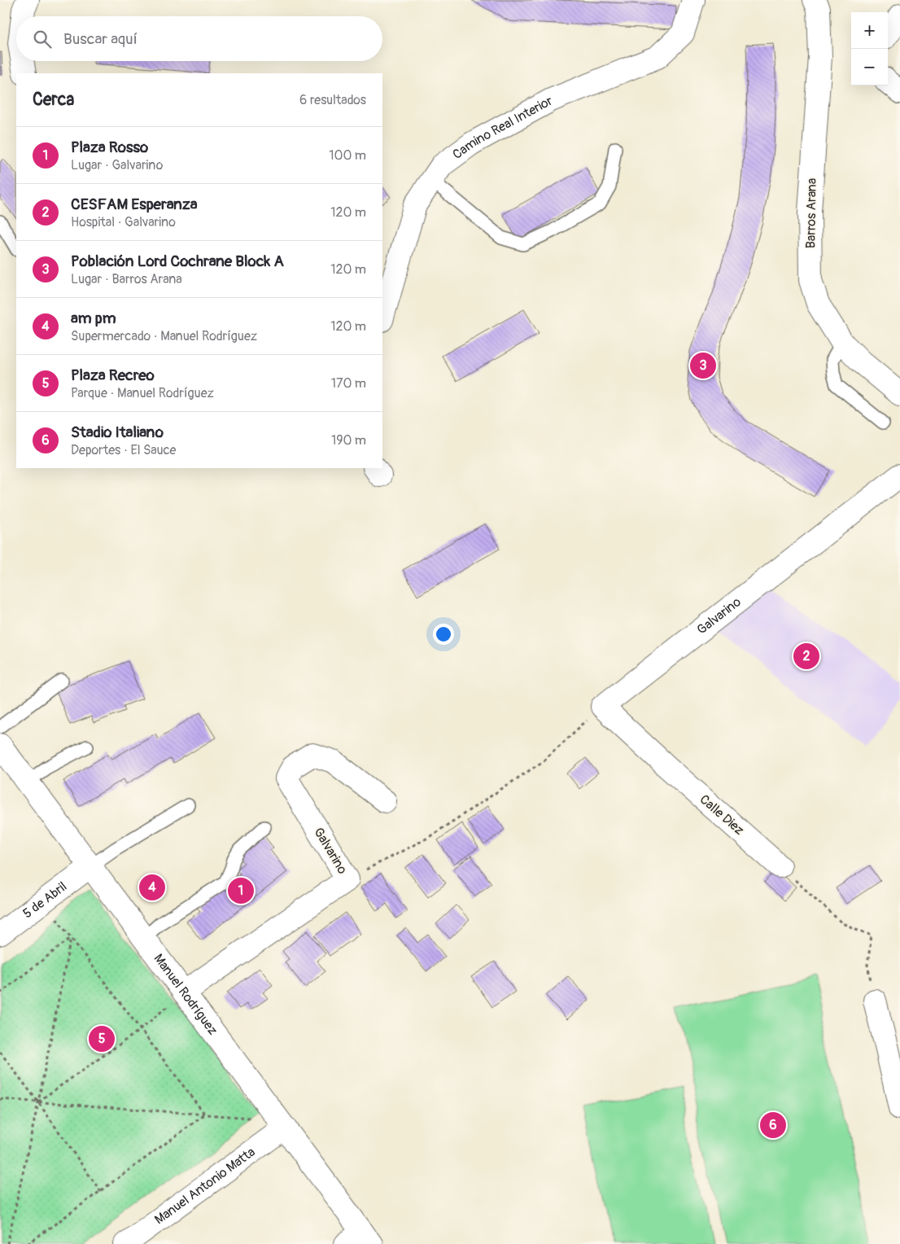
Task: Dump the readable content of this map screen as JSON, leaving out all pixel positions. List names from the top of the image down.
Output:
{
  "streets": {
    "street": [
      "Camino Real Interior",
      "Barros Arana",
      "Galvarino",
      "Calle Diez",
      "5 de Abril",
      "Manuel Rodríguez",
      "Manuel Antonio Matta"
    ]
  },
  "crossings": [
    ["Galvarino", "Calle Diez"],
    ["Galvarino", "Manuel Rodríguez"],
    ["5 de Abril", "Manuel Rodríguez"],
    ["Manuel Rodríguez", "Manuel Antonio Matta"]
  ],
  "page": {
    "map_buttons": ["+", "−"],
    "search": "Buscar aquí",
    "heading": ["Cerca", "6 resultados"],
    "list": [
      {
        "mark": "1",
        "name": "Plaza Rosso",
        "note": "Lugar · Galvarino",
        "value": "100 m"
      },
      {
        "mark": "2",
        "name": "CESFAM Esperanza",
        "note": "Hospital · Galvarino",
        "value": "120 m"
      },
      {
        "mark": "3",
        "name": "Población Lord Cochrane Block A",
        "note": "Lugar · Barros Arana",
        "value": "120 m"
      },
      {
        "mark": "4",
        "name": "am pm",
        "note": "Supermercado · Manuel Rodríguez",
        "value": "120 m"
      },
      {
        "mark": "5",
        "name": "Plaza Recreo",
        "note": "Parque · Manuel Rodríguez",
        "value": "170 m"
      },
      {
        "mark": "6",
        "name": "Stadio Italiano",
        "note": "Deportes · El Sauce",
        "value": "190 m"
      }
    ],
    "pins": [
      "3",
      "2",
      "4",
      "1",
      "5",
      "6"
    ]
  }
}
